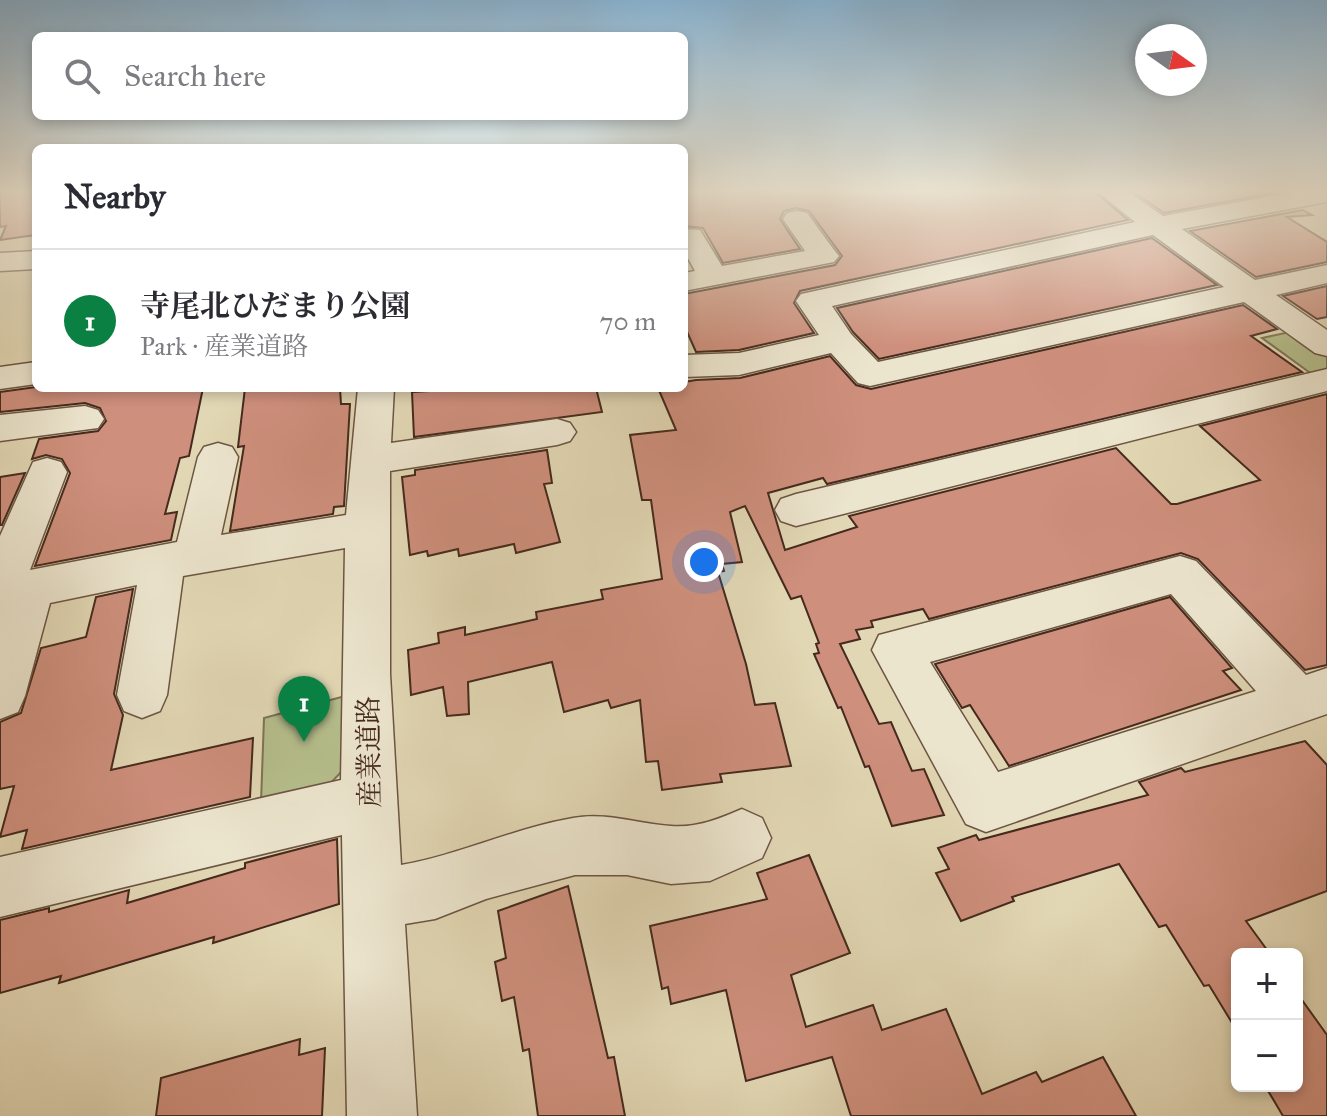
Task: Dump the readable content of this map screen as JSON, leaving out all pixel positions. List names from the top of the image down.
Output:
{
  "streets": {
    "street": ["産業道路"]
  },
  "north": "right",
  "page": {
    "search": "Search here",
    "heading": "Nearby",
    "list": [
      {
        "mark": "1",
        "name": "寺尾北ひだまり公園",
        "note": "Park · 産業道路",
        "value": "70 m"
      }
    ],
    "pins": "1",
    "map_buttons": ["+", "−"]
  }
}
